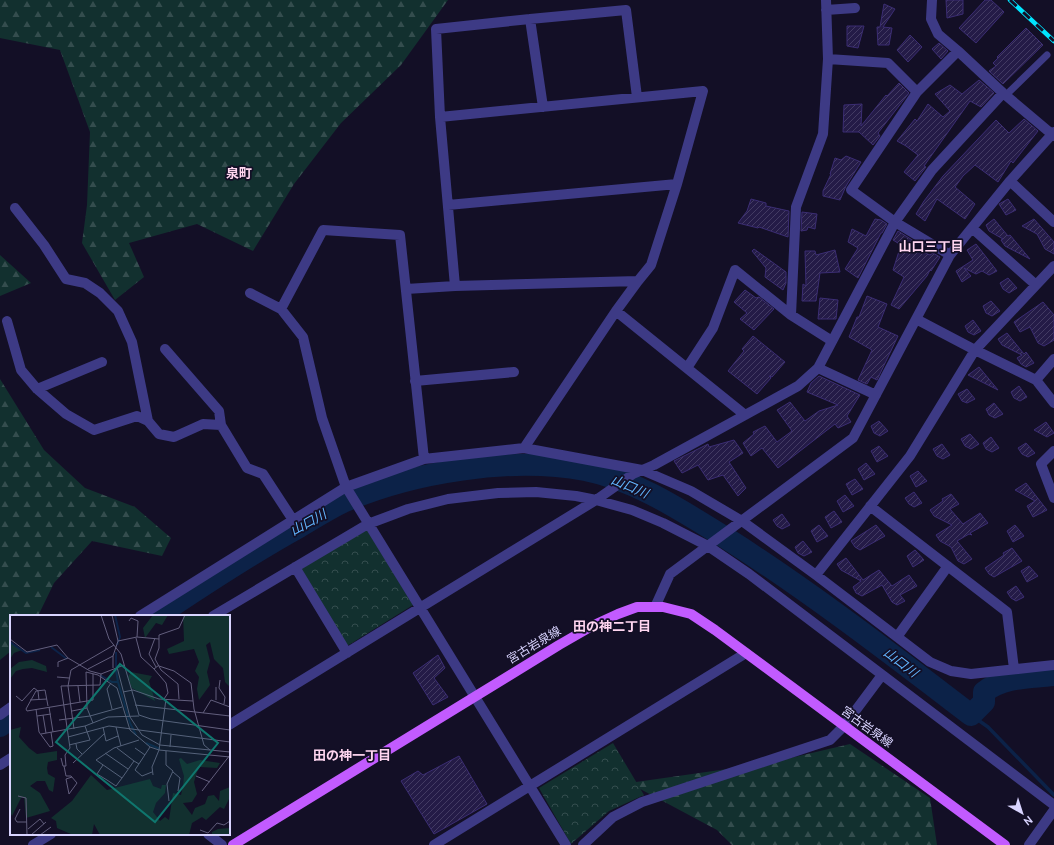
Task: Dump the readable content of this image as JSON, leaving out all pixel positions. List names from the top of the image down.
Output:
{
  "streets": {
    "main road": ["宮古岩泉線"]
  },
  "districts": [
    "泉町",
    "山口三丁目",
    "田の神二丁目",
    "田の神一丁目"
  ],
  "water": ["山口川"],
  "north": "bottom right"
}
